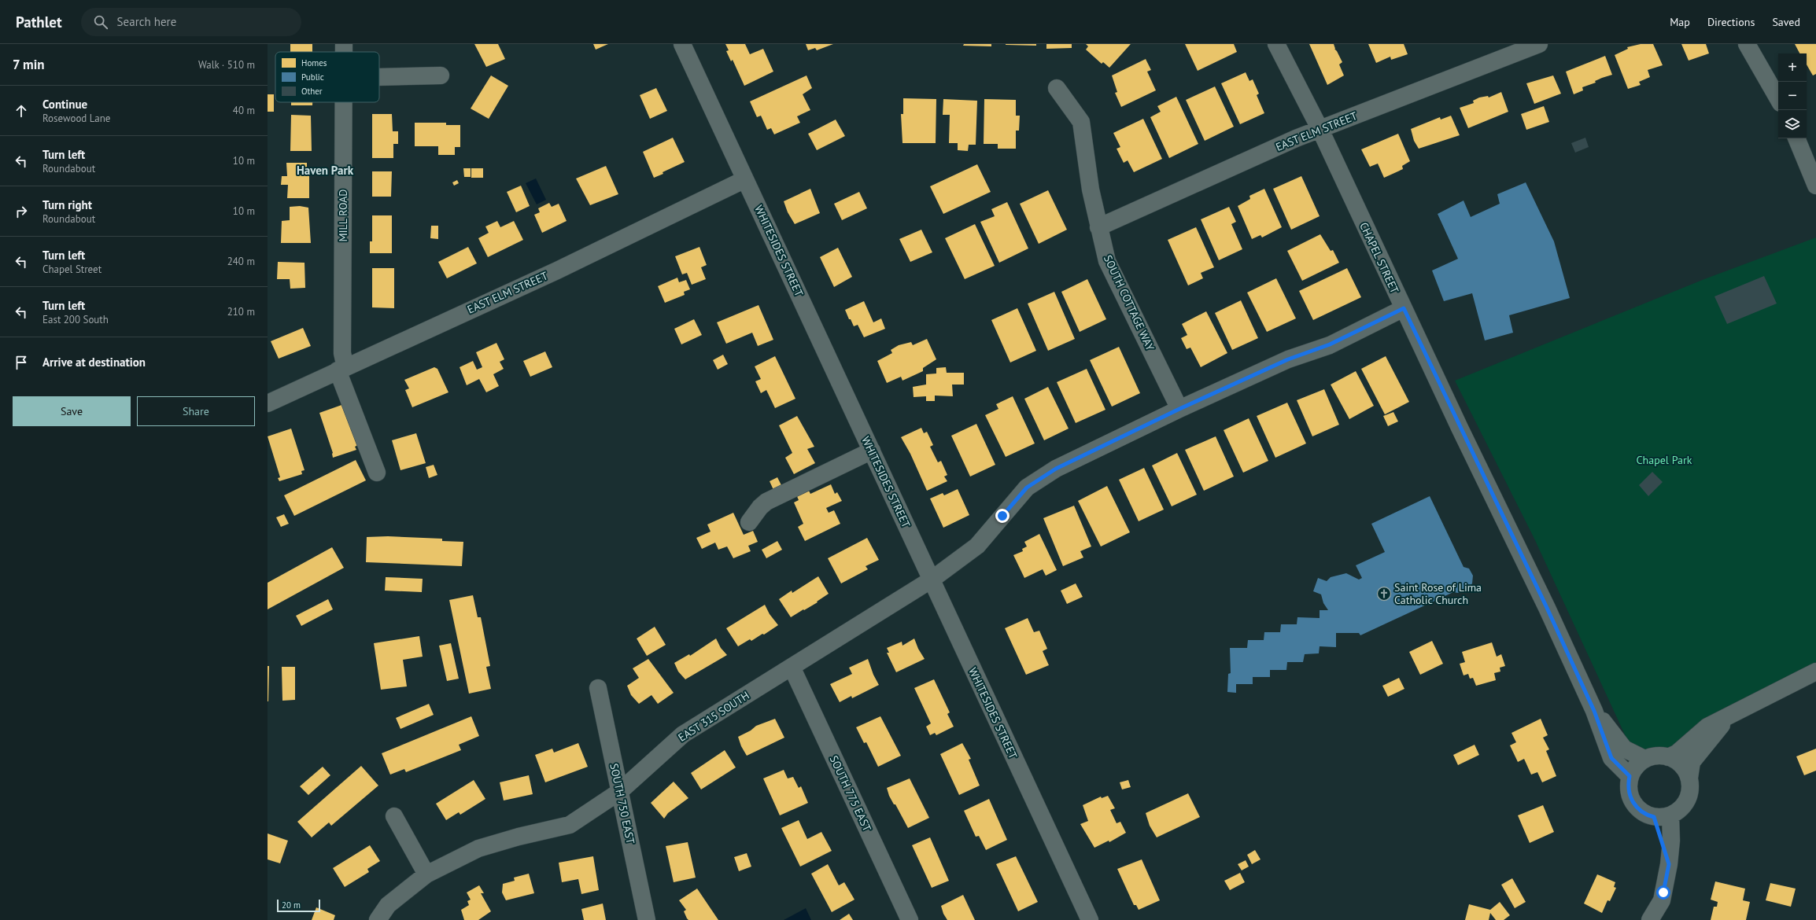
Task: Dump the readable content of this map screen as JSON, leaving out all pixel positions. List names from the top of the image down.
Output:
{
  "streets": {
    "street": [
      "EAST ELM STREET",
      "MILL ROAD",
      "WHITESIDES STREET",
      "CHAPEL STREET",
      "SOUTH COTTAGE WAY",
      "EAST 315 SOUTH",
      "SOUTH 775 EAST",
      "SOUTH 750 EAST"
    ]
  },
  "crossings": [
    ["EAST ELM STREET", "MILL ROAD"],
    ["EAST ELM STREET", "WHITESIDES STREET"],
    ["EAST ELM STREET", "CHAPEL STREET"],
    ["EAST ELM STREET", "SOUTH COTTAGE WAY"],
    ["WHITESIDES STREET", "EAST 315 SOUTH"],
    ["CHAPEL STREET", "EAST 315 SOUTH"],
    ["SOUTH COTTAGE WAY", "EAST 315 SOUTH"],
    ["EAST 315 SOUTH", "SOUTH 775 EAST"],
    ["EAST 315 SOUTH", "SOUTH 750 EAST"]
  ],
  "districts": ["Haven Park"],
  "parks": ["Chapel Park"],
  "places": {
    "church": ["Saint Rose of Lima Catholic Church"]
  },
  "legend": ["Homes", "Public", "Other"],
  "scale_bar": "20 m",
  "page": {
    "header": "Pathlet",
    "search": "Search here",
    "nav": ["Map", "Directions", "Saved"],
    "heading": ["7 min", "Walk · 510 m"],
    "map_buttons": ["+", "−"],
    "list": [
      ["Continue", "Rosewood Lane", "40 m"],
      ["Turn left", "Roundabout", "10 m"],
      ["Turn right", "Roundabout", "10 m"],
      ["Turn left", "Chapel Street", "240 m"],
      ["Turn left", "East 200 South", "210 m"],
      "Arrive at destination"
    ],
    "buttons": ["Save", "Share"],
    "scale": "20 m"
  }
}
